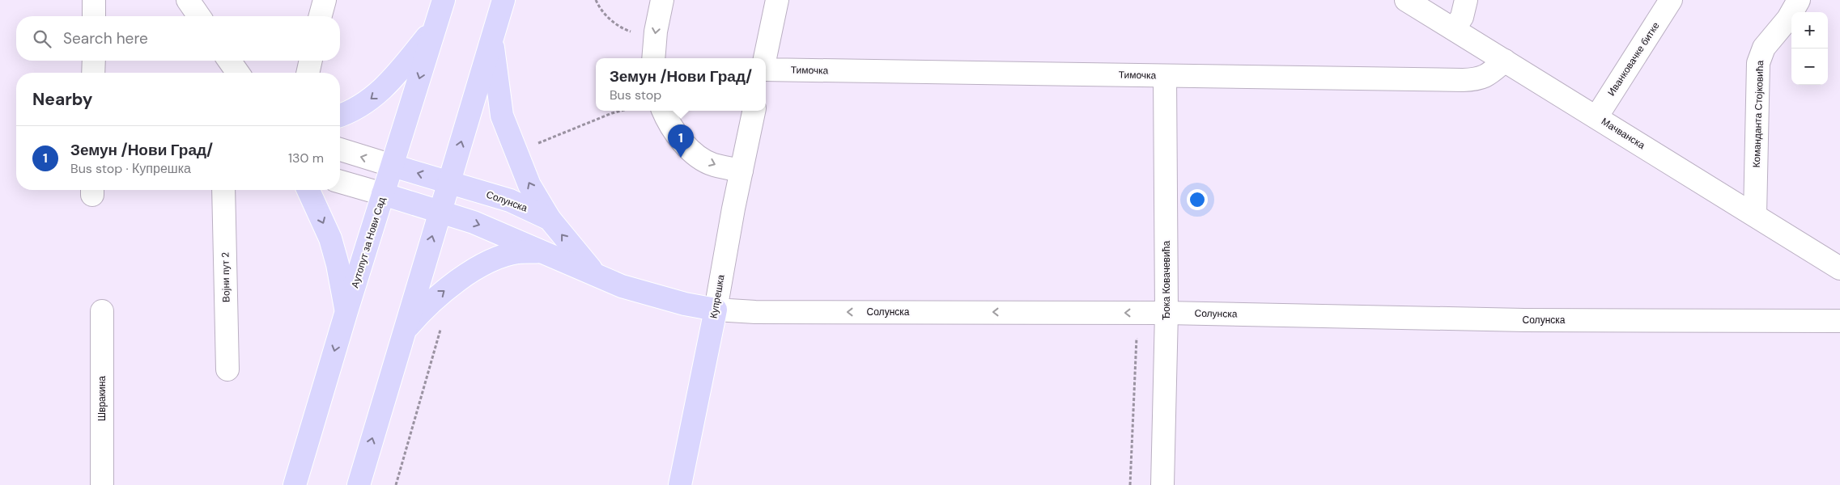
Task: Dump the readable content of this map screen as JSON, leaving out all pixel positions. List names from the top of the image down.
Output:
{
  "streets": {
    "main road": ["Солунска", "Аутопут за Нови Сад", "Купрешка"],
    "street": [
      "Иванковачке битке",
      "Тимочка",
      "Команданта Стојковића",
      "Мачванска",
      "Војни пут 2",
      "Ђока Ковачевића",
      "Швракина"
    ]
  },
  "crossings": [
    ["Иванковачке битке", "Мачванска"],
    ["Тимочка", "Мачванска"],
    ["Тимочка", "Ђока Ковачевића"],
    ["Команданта Стојковића", "Мачванска"],
    ["Солунска", "Аутопут за Нови Сад"],
    ["Солунска", "Ђока Ковачевића"],
    ["Солунска", "Купрешка"]
  ],
  "page": {
    "map_buttons": ["+", "−"],
    "search": "Search here",
    "popup": ["Земун /Нови Град/", "Bus stop"],
    "heading": "Nearby",
    "pins": "1",
    "list": [
      {
        "mark": "1",
        "name": "Земун /Нови Град/",
        "note": "Bus stop · Купрешка",
        "value": "130 m"
      }
    ]
  }
}
